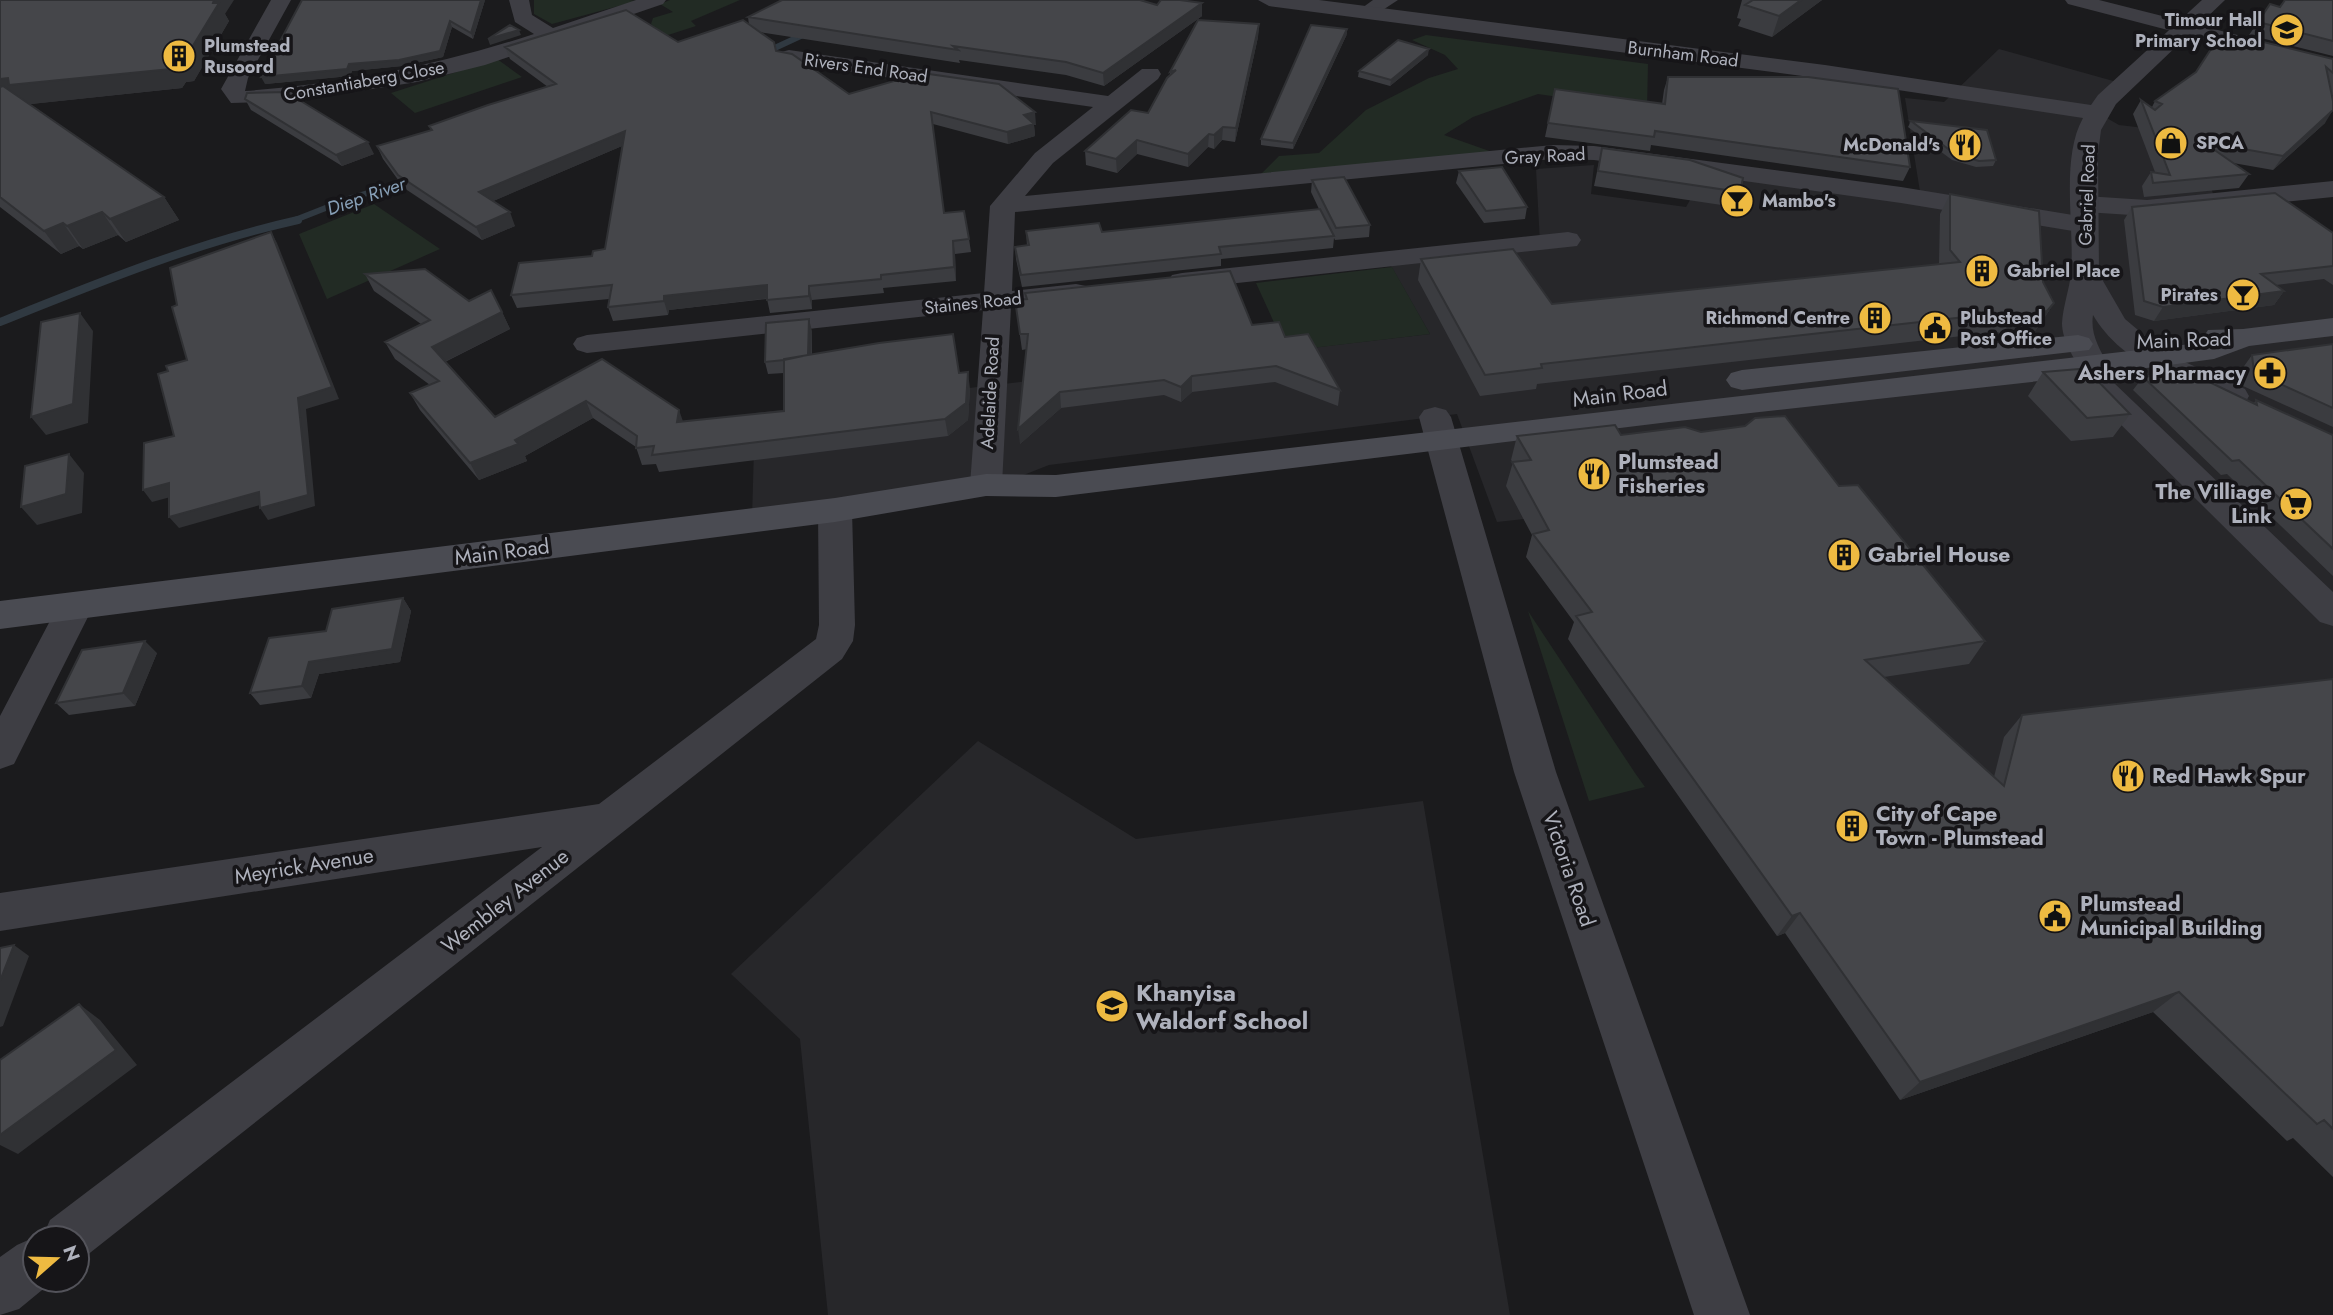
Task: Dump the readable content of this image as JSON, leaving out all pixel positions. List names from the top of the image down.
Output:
{
  "streets": {
    "main road": ["Main Road"],
    "street": [
      "Burnham Road",
      "Rivers End Road",
      "Constantiaberg Close",
      "Gray Road",
      "Gabriel Road",
      "Staines Road",
      "Adelaide Road",
      "Meyrick Avenue",
      "Victoria Road",
      "Wembley Avenue"
    ]
  },
  "crossings": [
    ["Burnham Road", "Gabriel Road"],
    ["Gray Road", "Gabriel Road"],
    ["Gray Road", "Adelaide Road"],
    ["Gabriel Road", "Main Road"],
    ["Staines Road", "Adelaide Road"],
    ["Main Road", "Adelaide Road"],
    ["Main Road", "Victoria Road"],
    ["Main Road", "Wembley Avenue"],
    ["Meyrick Avenue", "Wembley Avenue"]
  ],
  "water": ["Diep River"],
  "places": {
    "school or university": ["Timour Hall Primary School", "Khanyisa Waldorf School"],
    "building": [
      "Plumstead Rusoord",
      "Gabriel Place",
      "Richmond Centre",
      "Gabriel House",
      "City of Cape Town - Plumstead"
    ],
    "shop": ["SPCA"],
    "restaurant": ["McDonald's", "Plumstead Fisheries", "Red Hawk Spur"],
    "bar": ["Mambo's", "Pirates"],
    "public building": ["Plubstead Post Office", "Plumstead Municipal Building"],
    "pharmacy": ["Ashers Pharmacy"],
    "supermarket": ["The Villiage Link"]
  },
  "north": "right"
}
